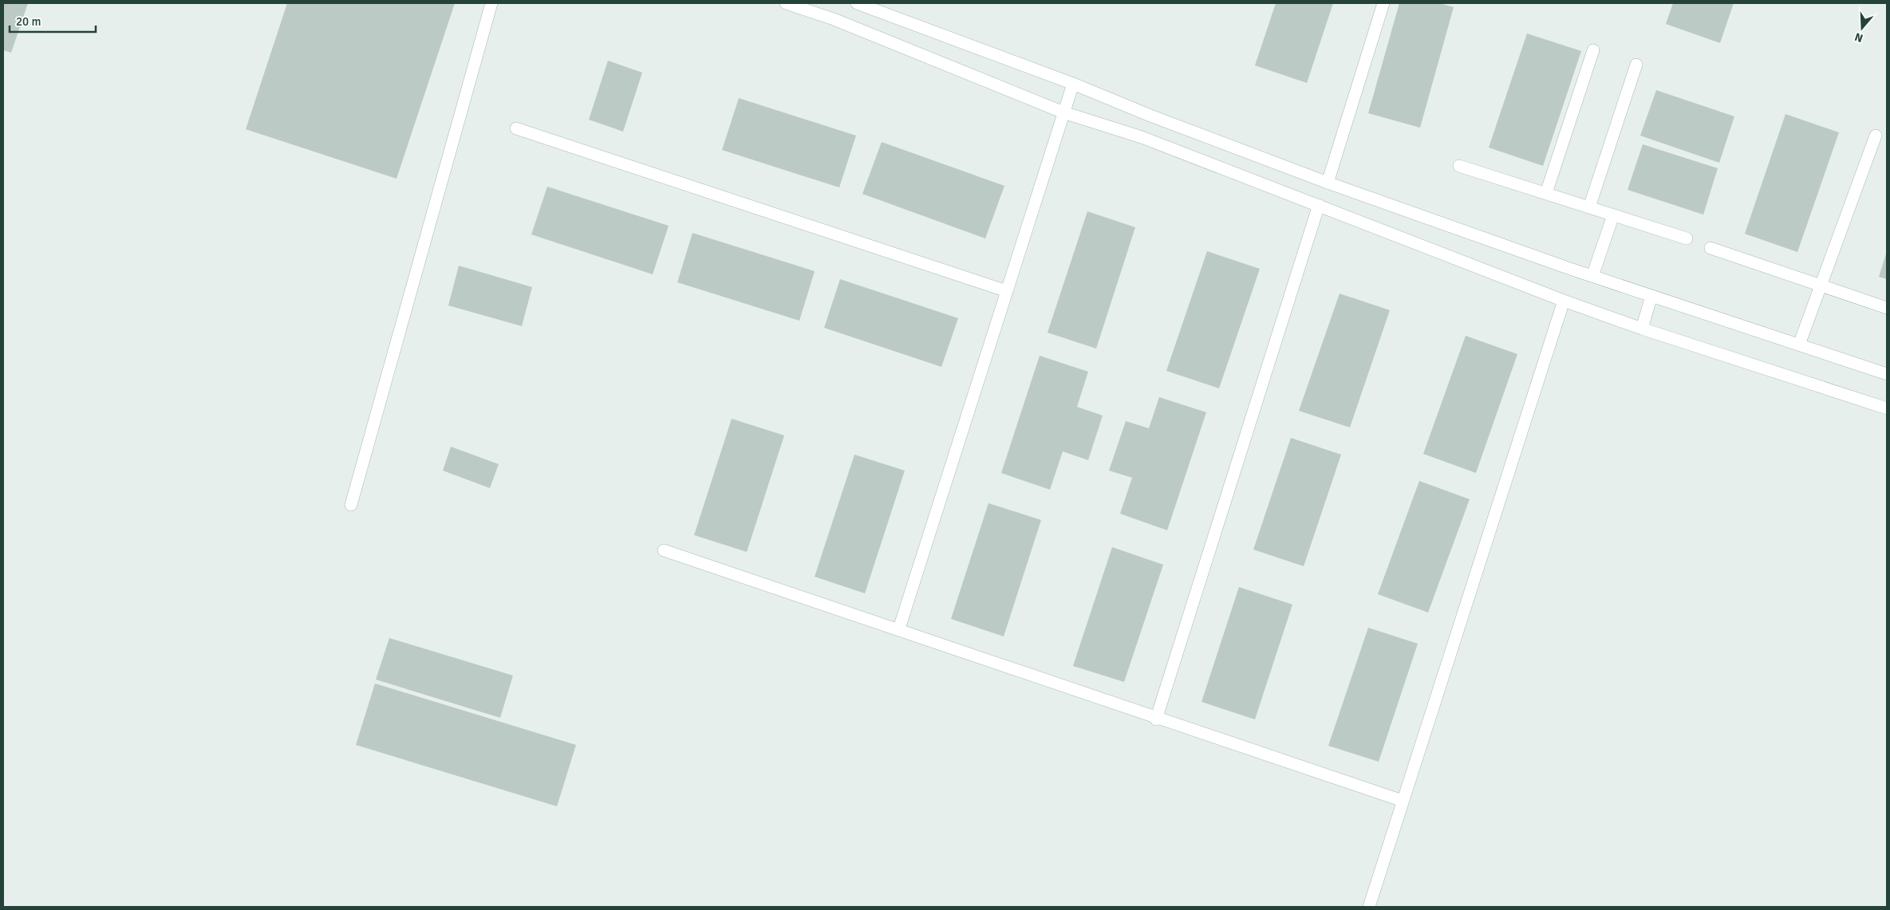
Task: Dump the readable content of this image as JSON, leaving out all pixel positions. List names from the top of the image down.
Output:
{
  "scale_bar": "20 m",
  "north": "bottom"
}
